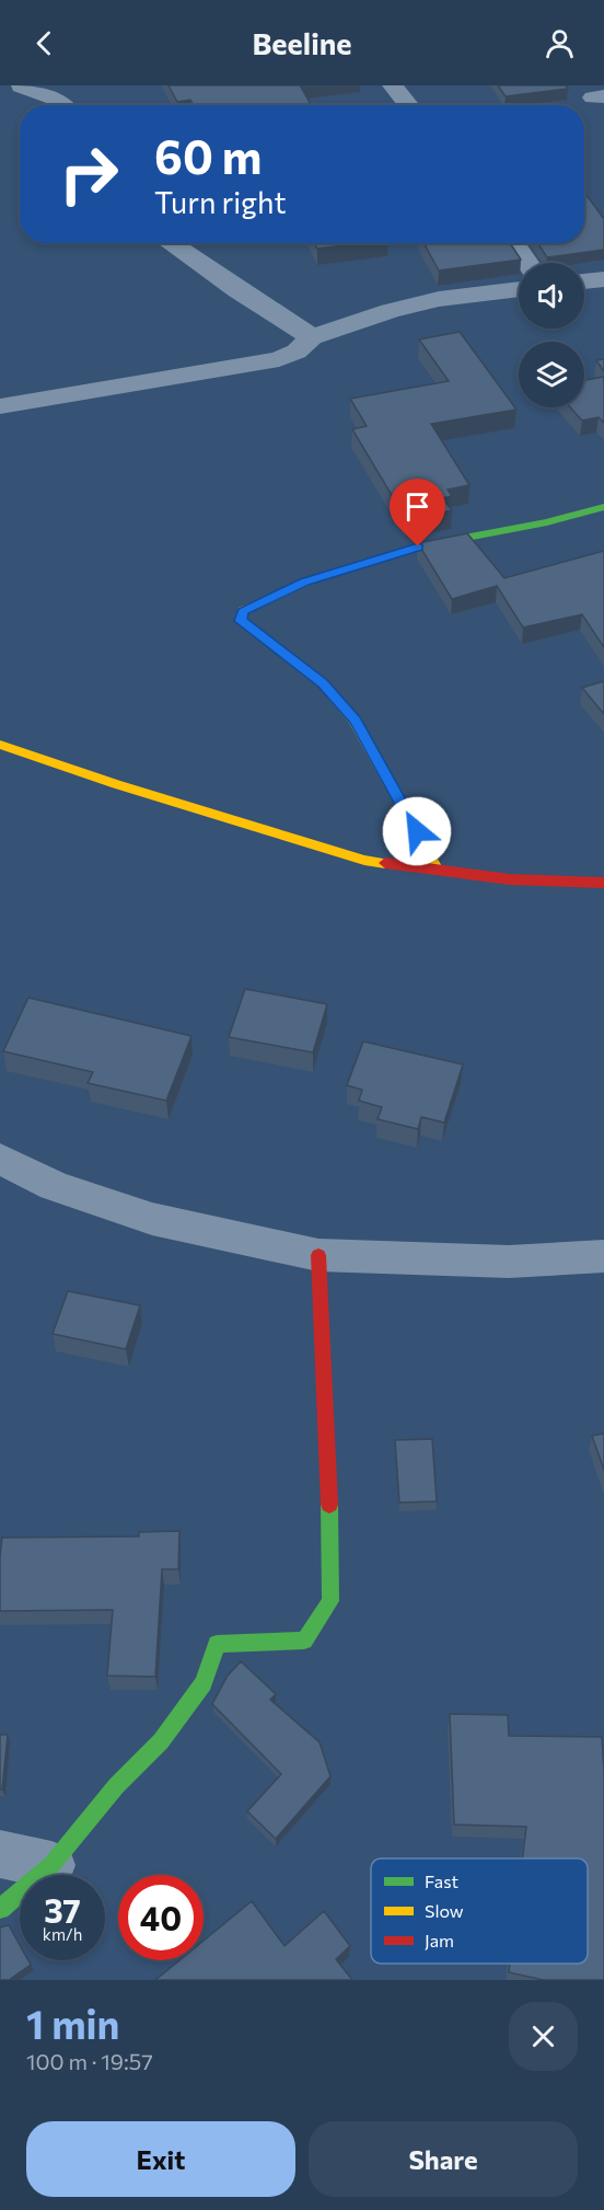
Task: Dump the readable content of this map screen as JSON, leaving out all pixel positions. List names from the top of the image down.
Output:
{
  "legend": ["Fast", "Slow", "Jam"],
  "page": {
    "header": "Beeline",
    "turn": ["60 m", "Turn right"],
    "speed": "37 km/h",
    "limit": "40",
    "heading": ["1 min", "100 m · 19:57"],
    "buttons": ["Exit", "Share"]
  }
}
